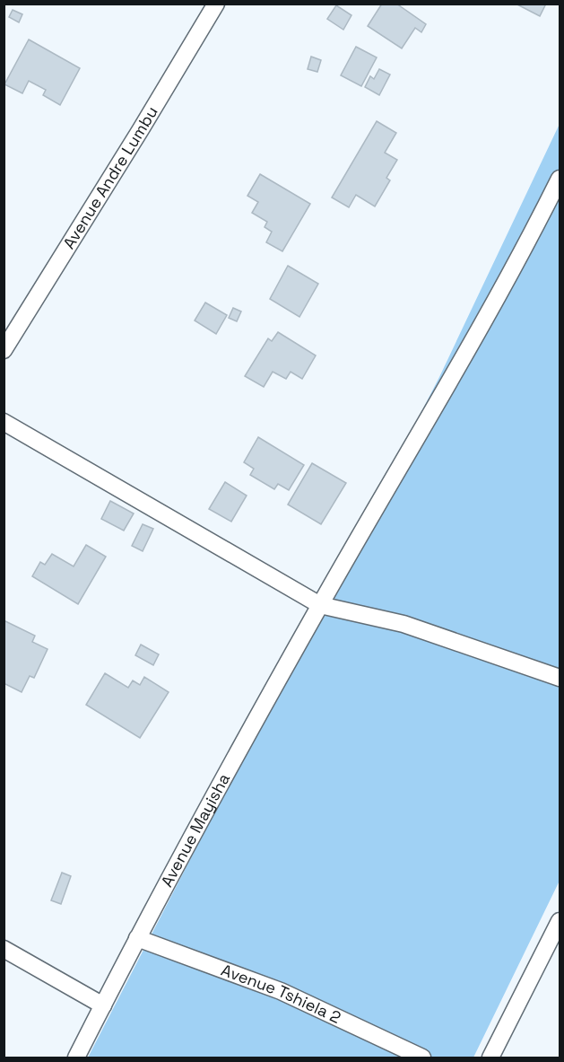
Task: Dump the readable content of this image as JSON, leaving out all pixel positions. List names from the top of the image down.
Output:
{
  "streets": {
    "street": ["Avenue Andre Lumbu", "Avenue Mayisha", "Avenue Tshiela 2"]
  },
  "crossings": [
    ["Avenue Mayisha", "Avenue Tshiela 2"]
  ]
}
